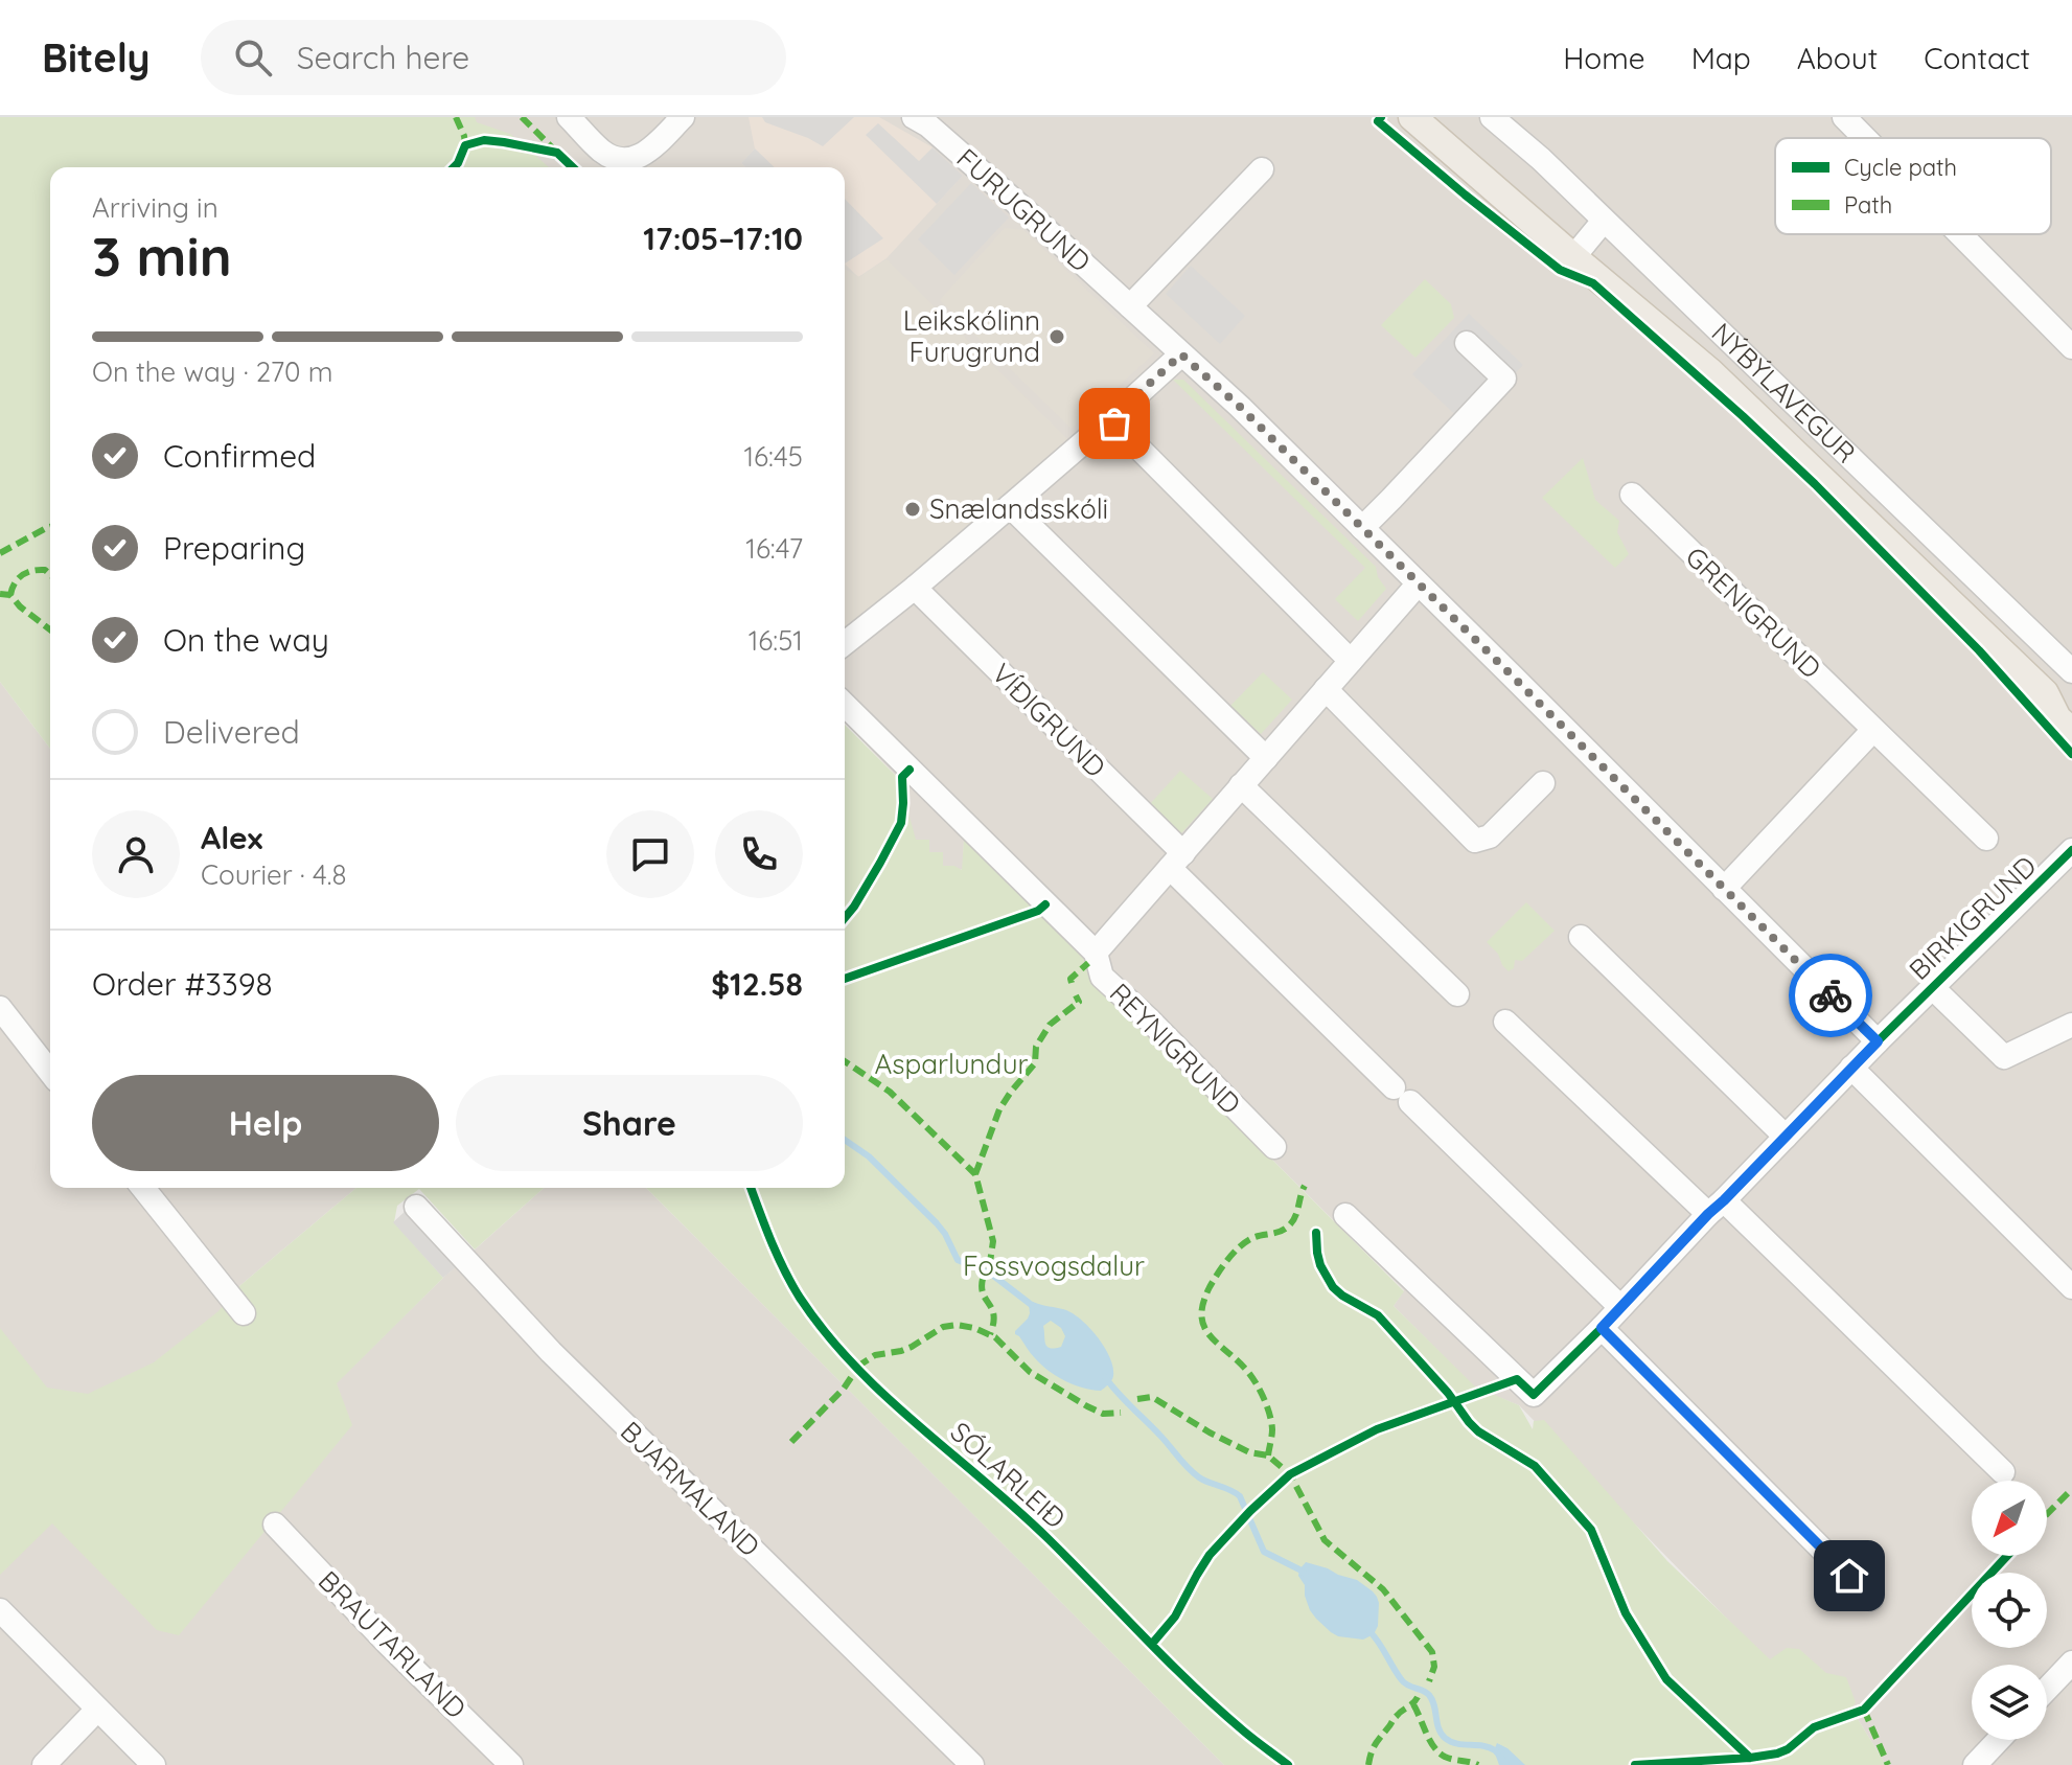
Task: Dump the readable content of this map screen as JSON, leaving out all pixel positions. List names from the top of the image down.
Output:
{
  "streets": {
    "main road": ["NÝBÝLAVEGUR"],
    "street": [
      "FURUGRUND",
      "GRENIGRUND",
      "VÍÐIGRUND",
      "BIRKIGRUND",
      "REYNIGRUND",
      "BJARMALAND",
      "BRAUTARLAND"
    ],
    "cycle path": ["SÓLARLEIÐ"]
  },
  "crossings": [
    ["FURUGRUND", "BIRKIGRUND"],
    ["FURUGRUND", "REYNIGRUND"],
    ["VÍÐIGRUND", "REYNIGRUND"]
  ],
  "parks": ["Asparlundur", "Fossvogsdalur"],
  "places": ["Leikskólinn Furugrund", "Snælandsskóli"],
  "legend": ["Cycle path", "Path"],
  "north": "bottom left",
  "page": {
    "header": "Bitely",
    "search": "Search here",
    "nav": [
      "Home",
      "Map",
      "About",
      "Contact"
    ],
    "heading": ["3 min", "Arriving in", "17:05–17:10"],
    "panel": [
      "Alex",
      "Courier · 4.8",
      "Order #3398",
      "$12.58"
    ],
    "bar": "On the way · 270 m",
    "list": [
      ["Confirmed", "16:45"],
      ["Preparing", "16:47"],
      ["On the way", "16:51"],
      "Delivered"
    ],
    "buttons": ["Help", "Share"]
  }
}
